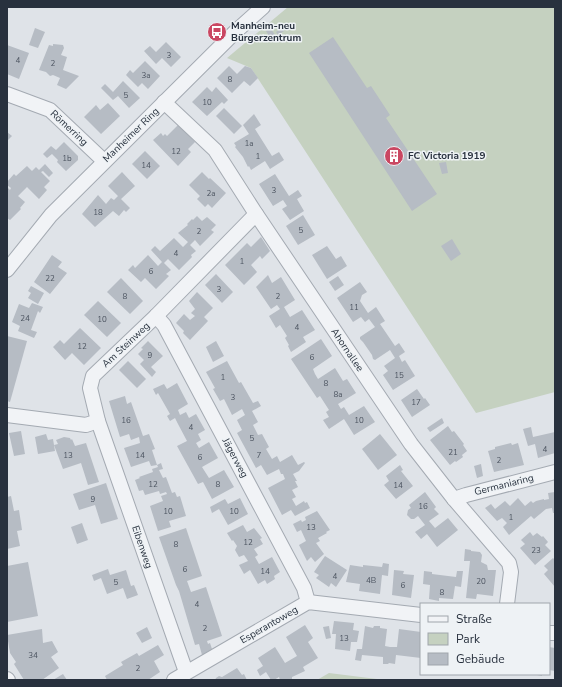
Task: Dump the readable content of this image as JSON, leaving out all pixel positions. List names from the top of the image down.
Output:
{
  "streets": {
    "street": [
      "Römerring",
      "Manheimer Ring",
      "Am Steinweg",
      "Ahornallee",
      "Jägerweg",
      "Germaniaring",
      "Eibenweg",
      "Esperantoweg"
    ]
  },
  "crossings": [
    ["Römerring", "Manheimer Ring"],
    ["Manheimer Ring", "Ahornallee"],
    ["Am Steinweg", "Ahornallee"],
    ["Am Steinweg", "Jägerweg"],
    ["Am Steinweg", "Eibenweg"],
    ["Ahornallee", "Germaniaring"],
    ["Jägerweg", "Esperantoweg"],
    ["Eibenweg", "Esperantoweg"]
  ],
  "places": {
    "bus stop": ["Manheim-neu Bürgerzentrum"],
    "building": ["FC Victoria 1919"]
  },
  "house_numbers": [
    "3",
    "4",
    "2",
    "3a",
    "8",
    "5",
    "10",
    "1a",
    "12",
    "1",
    "1b",
    "14",
    "3",
    "2a",
    "18",
    "5",
    "2",
    "4",
    "1",
    "6",
    "22",
    "3",
    "8",
    "2",
    "11",
    "24",
    "10",
    "4",
    "12",
    "9",
    "6",
    "15",
    "1",
    "8",
    "8a",
    "3",
    "17",
    "16",
    "10",
    "4",
    "5",
    "4",
    "21",
    "13",
    "14",
    "7",
    "6",
    "2",
    "12",
    "8",
    "14",
    "9",
    "16",
    "10",
    "10",
    "1",
    "13",
    "12",
    "8",
    "23",
    "6",
    "14",
    "4",
    "4B",
    "20",
    "5",
    "6",
    "8",
    "4",
    "2",
    "13",
    "34",
    "2"
  ],
  "legend": ["Straße", "Park", "Gebäude"]
}
